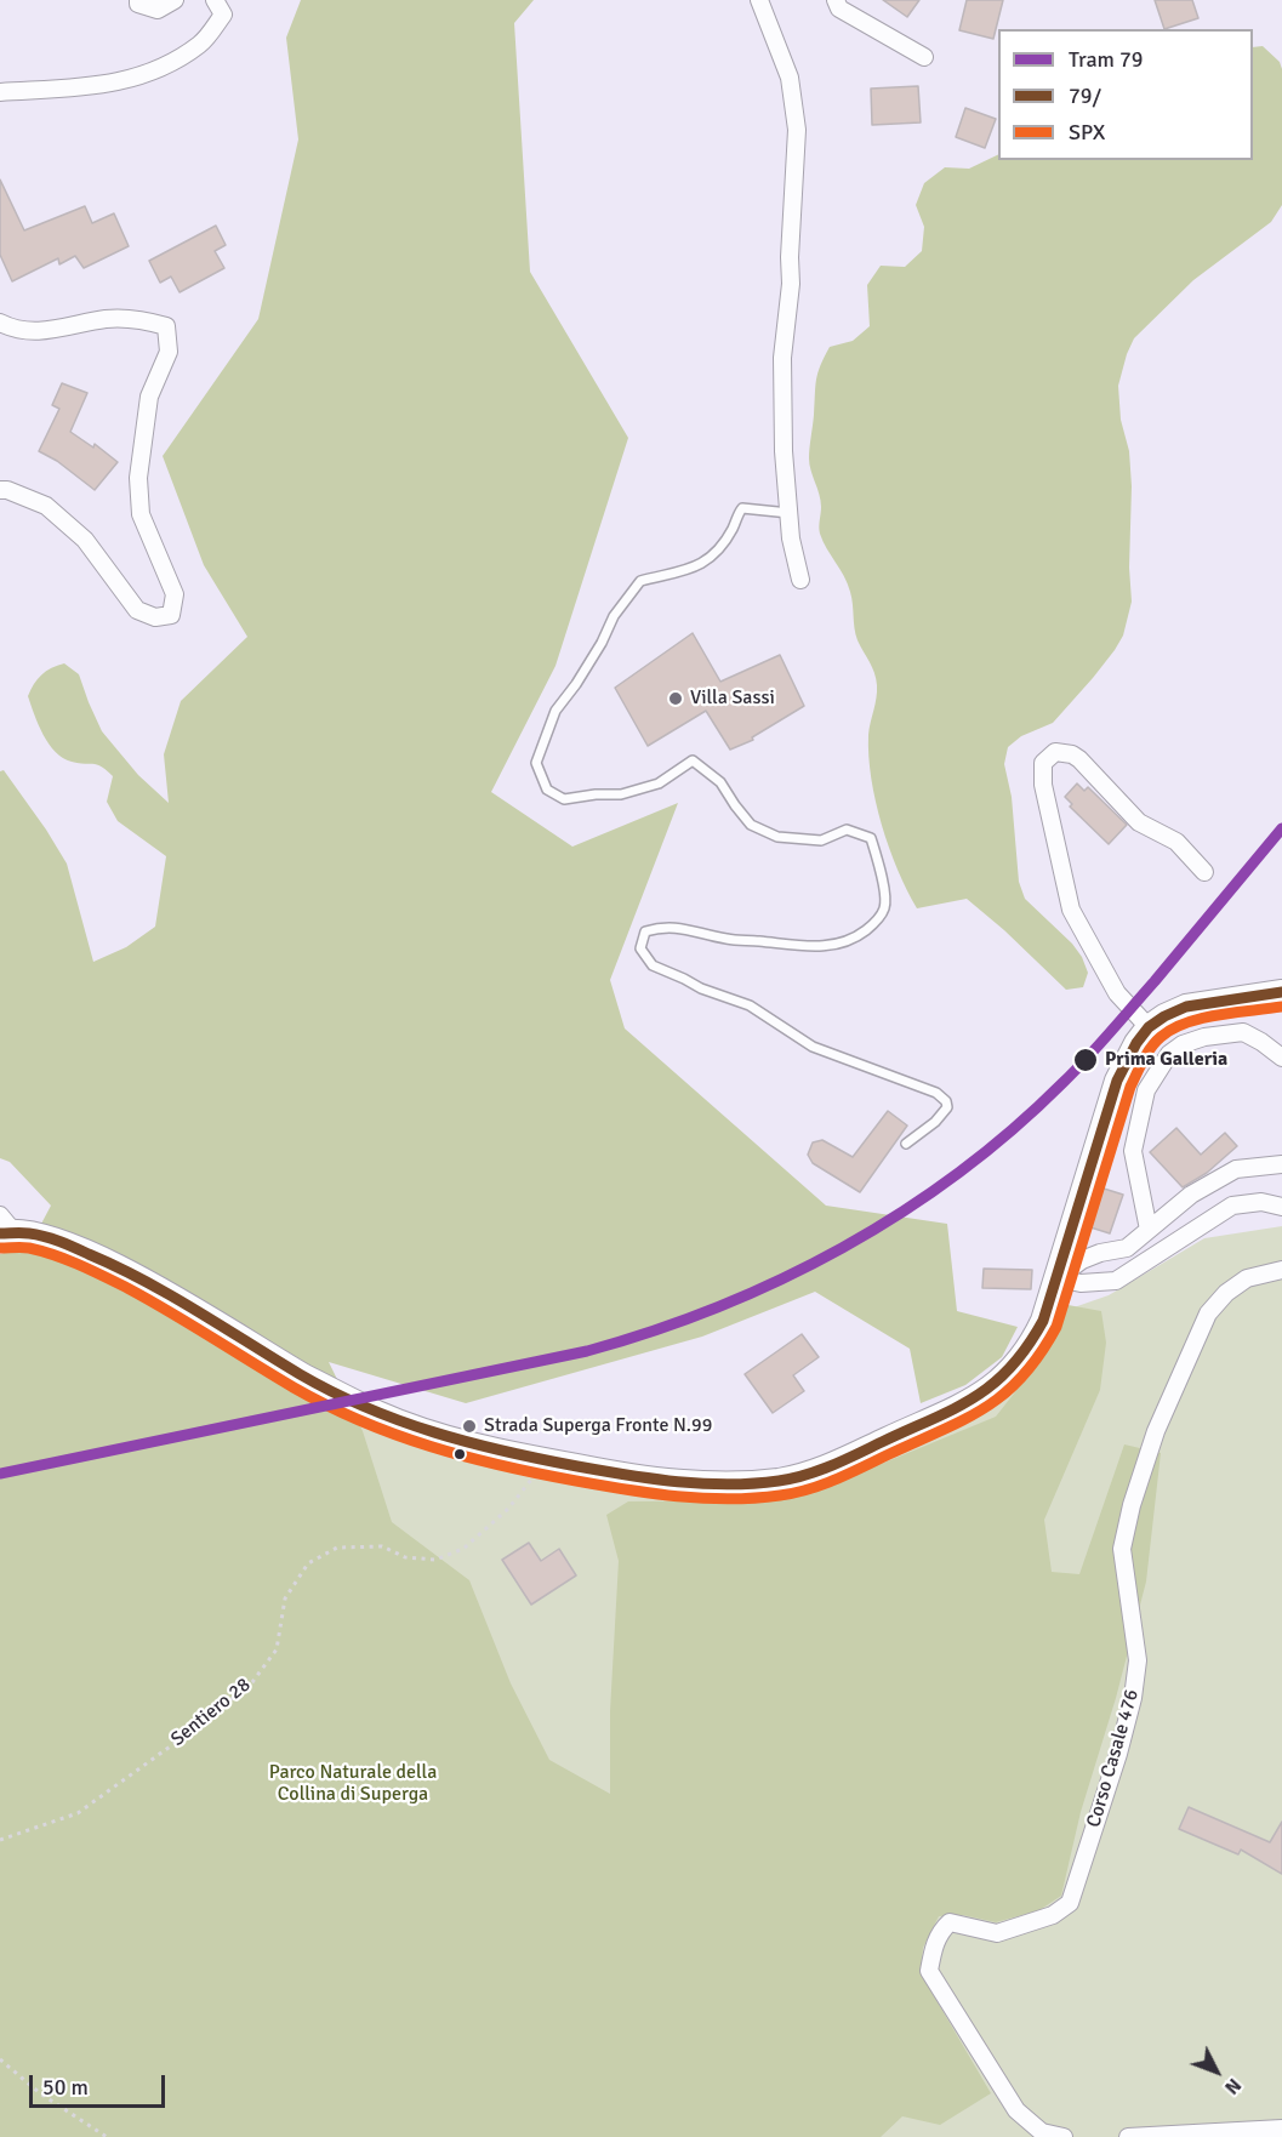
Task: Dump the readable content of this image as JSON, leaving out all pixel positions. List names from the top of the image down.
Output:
{
  "streets": {
    "street": ["Corso Casale 476"],
    "path": ["Sentiero 28"]
  },
  "parks": ["Parco Naturale della Collina di Superga"],
  "places": ["Villa Sassi", "Prima Galleria", "Strada Superga Fronte N.99"],
  "lines": ["tram line 79", "transit line 79/", "transit line SPX"],
  "legend": ["Tram 79", "79/", "SPX"],
  "scale_bar": "50 m",
  "north": "bottom right"
}
